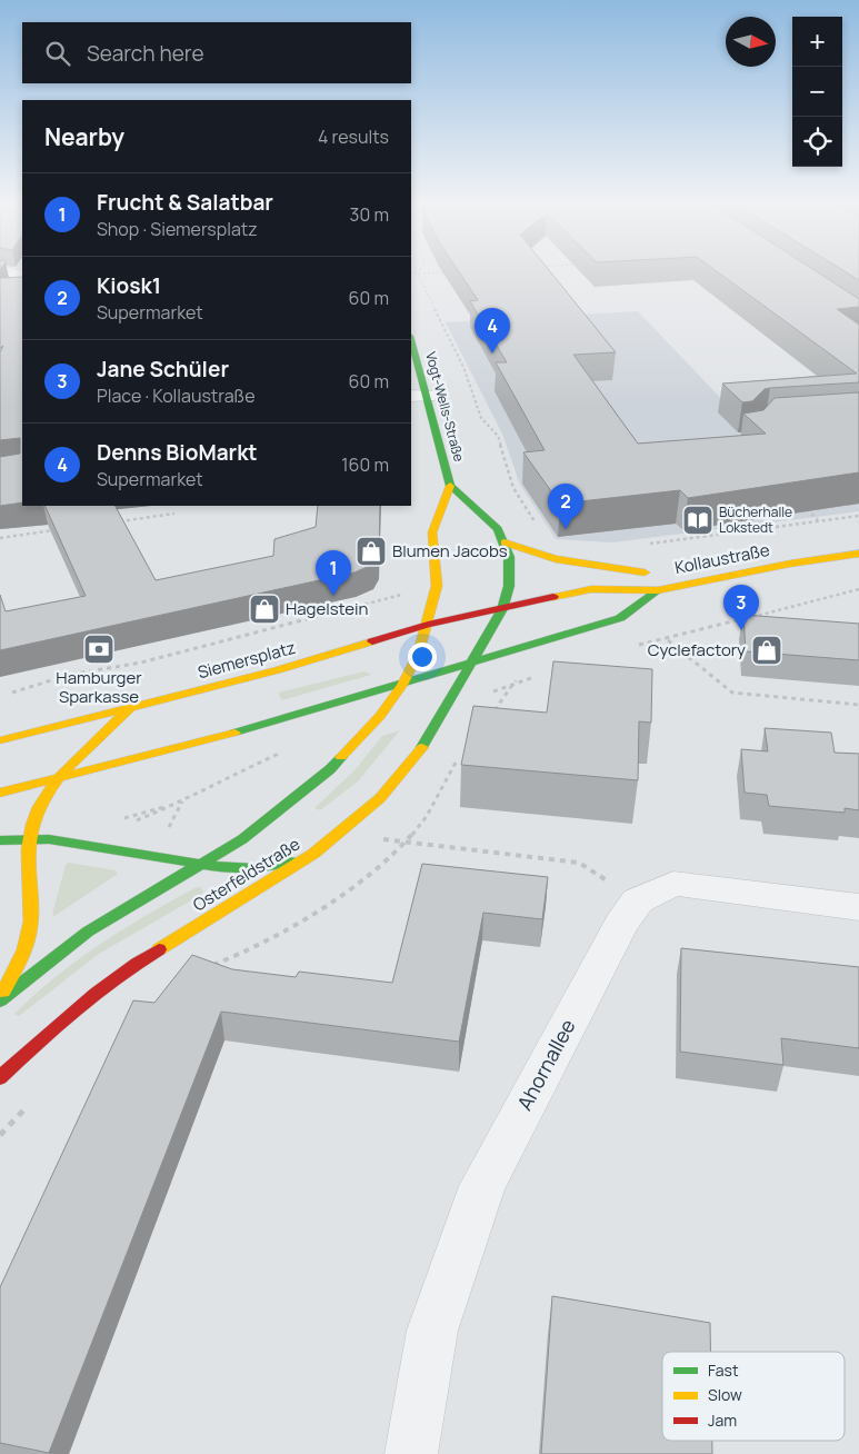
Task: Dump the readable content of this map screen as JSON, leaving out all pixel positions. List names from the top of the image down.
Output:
{
  "streets": {
    "main road": [
      "Vogt-Wells-Straße",
      "Kollaustraße",
      "Siemersplatz",
      "Osterfeldstraße"
    ],
    "street": ["Ahornallee"]
  },
  "crossings": [
    ["Vogt-Wells-Straße", "Kollaustraße"],
    ["Vogt-Wells-Straße", "Siemersplatz"],
    ["Vogt-Wells-Straße", "Osterfeldstraße"],
    ["Kollaustraße", "Siemersplatz"],
    ["Kollaustraße", "Osterfeldstraße"]
  ],
  "places": {
    "library": ["Bücherhalle Lokstedt"],
    "shop": ["Blumen Jacobs", "Hagelstein", "Cyclefactory"],
    "bank": ["Hamburger Sparkasse"]
  },
  "legend": ["Fast", "Slow", "Jam"],
  "north": "right",
  "page": {
    "map_buttons": ["+", "−"],
    "search": "Search here",
    "heading": ["Nearby", "4 results"],
    "list": [
      {
        "mark": "1",
        "name": "Frucht & Salatbar",
        "note": "Shop · Siemersplatz",
        "value": "30 m"
      },
      {
        "mark": "2",
        "name": "Kiosk1",
        "note": "Supermarket",
        "value": "60 m"
      },
      {
        "mark": "3",
        "name": "Jane Schüler",
        "note": "Place · Kollaustraße",
        "value": "60 m"
      },
      {
        "mark": "4",
        "name": "Denns BioMarkt",
        "note": "Supermarket",
        "value": "160 m"
      }
    ],
    "pins": [
      "4",
      "2",
      "1",
      "3"
    ]
  }
}
